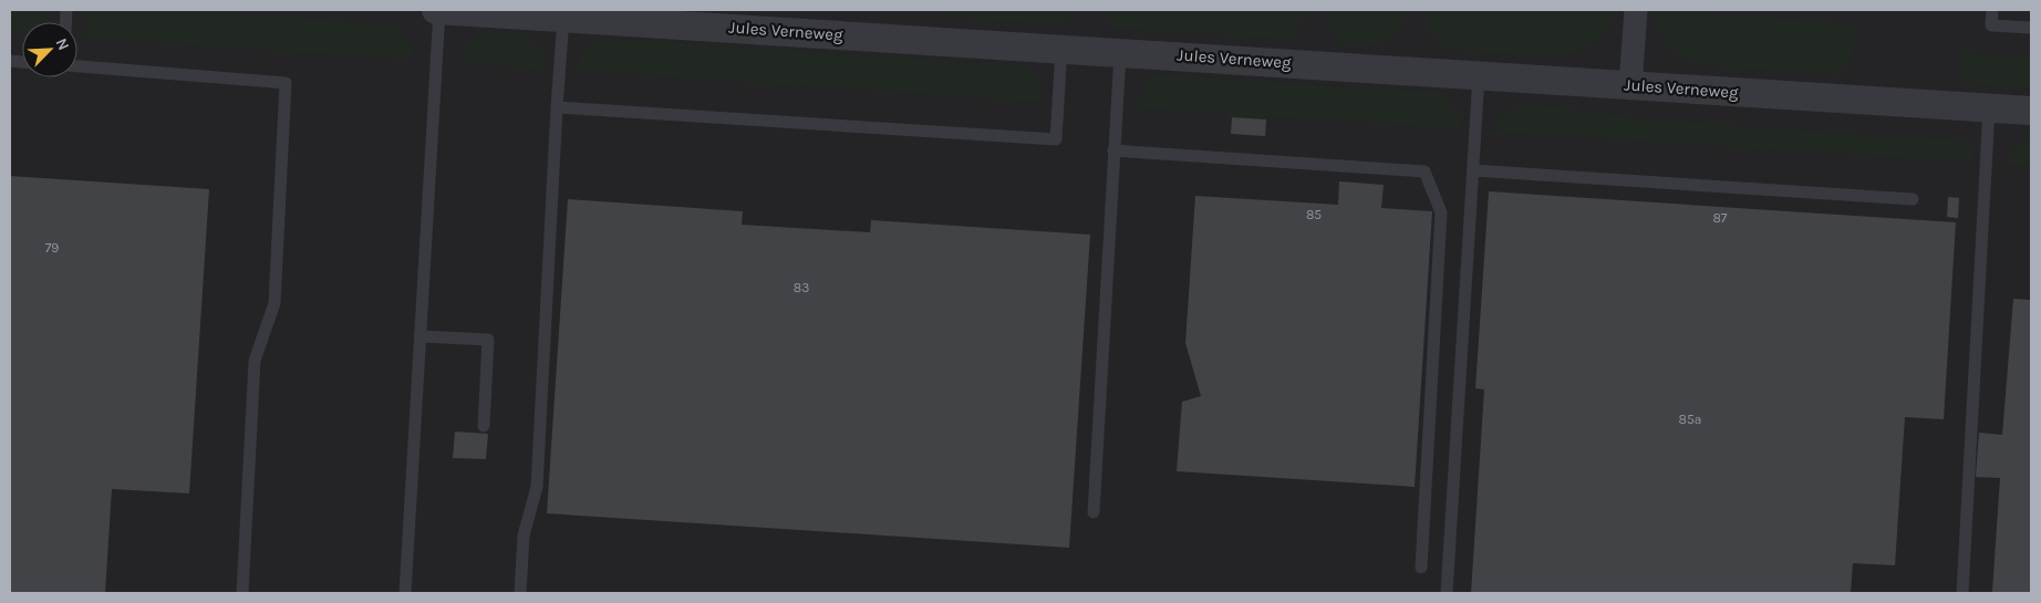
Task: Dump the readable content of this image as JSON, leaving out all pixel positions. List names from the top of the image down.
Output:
{
  "streets": {
    "street": ["Jules Verneweg"]
  },
  "house_numbers": [
    "85",
    "87",
    "79",
    "83",
    "85a"
  ],
  "north": "top right"
}
